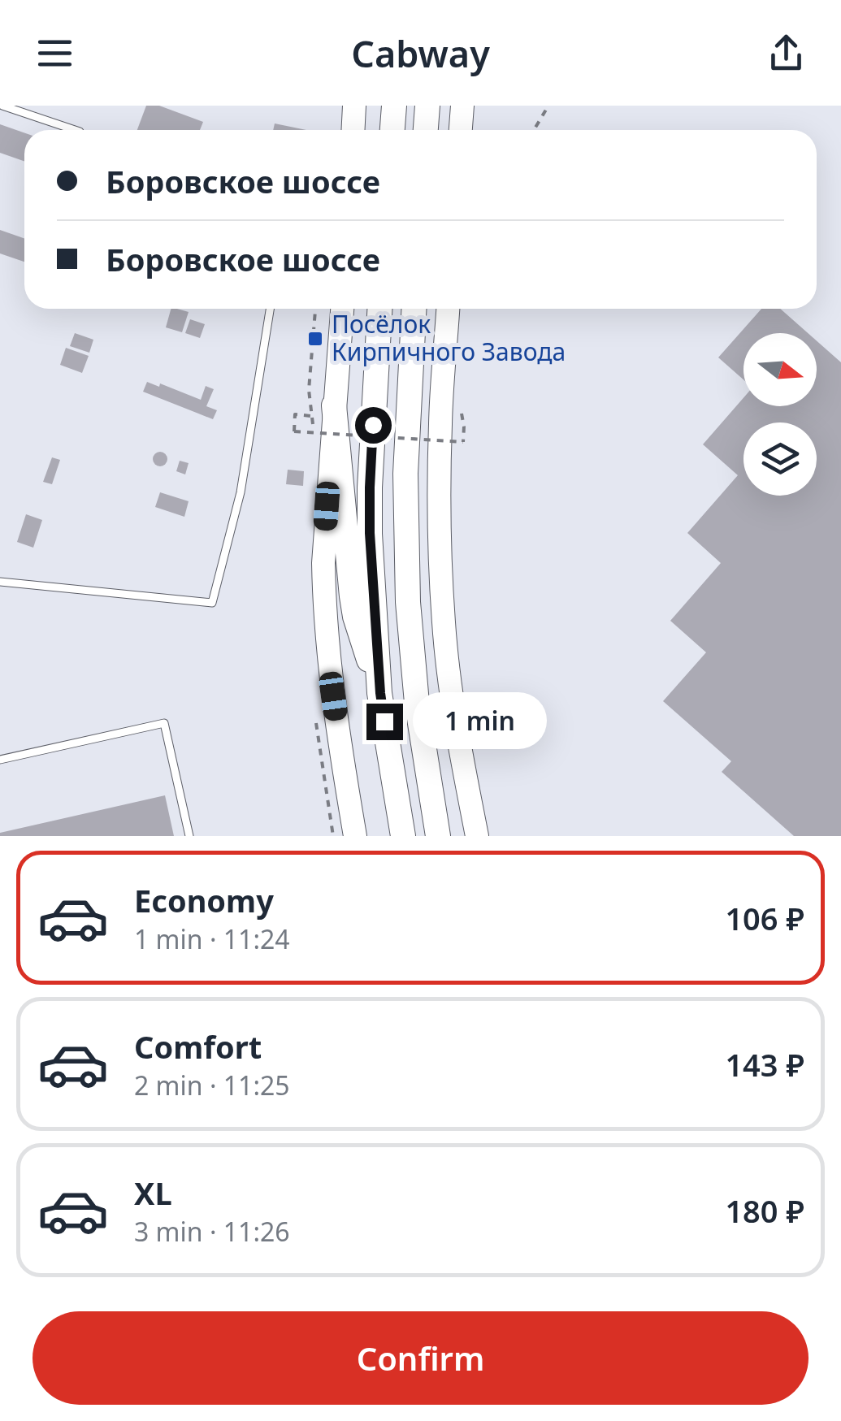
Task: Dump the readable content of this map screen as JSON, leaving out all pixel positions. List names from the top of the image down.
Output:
{
  "places": {
    "transit": ["Посёлок Кирпичного Завода"]
  },
  "north": "right",
  "page": {
    "header": "Cabway",
    "banner": ["Боровское шоссе", "Боровское шоссе"],
    "bubble": "1 min",
    "list": [
      {
        "name": "Economy",
        "note": "1 min · 11:24",
        "value": "106 ₽"
      },
      {
        "name": "Comfort",
        "note": "2 min · 11:25",
        "value": "143 ₽"
      },
      {
        "name": "XL",
        "note": "3 min · 11:26",
        "value": "180 ₽"
      }
    ],
    "buttons": "Confirm"
  }
}
